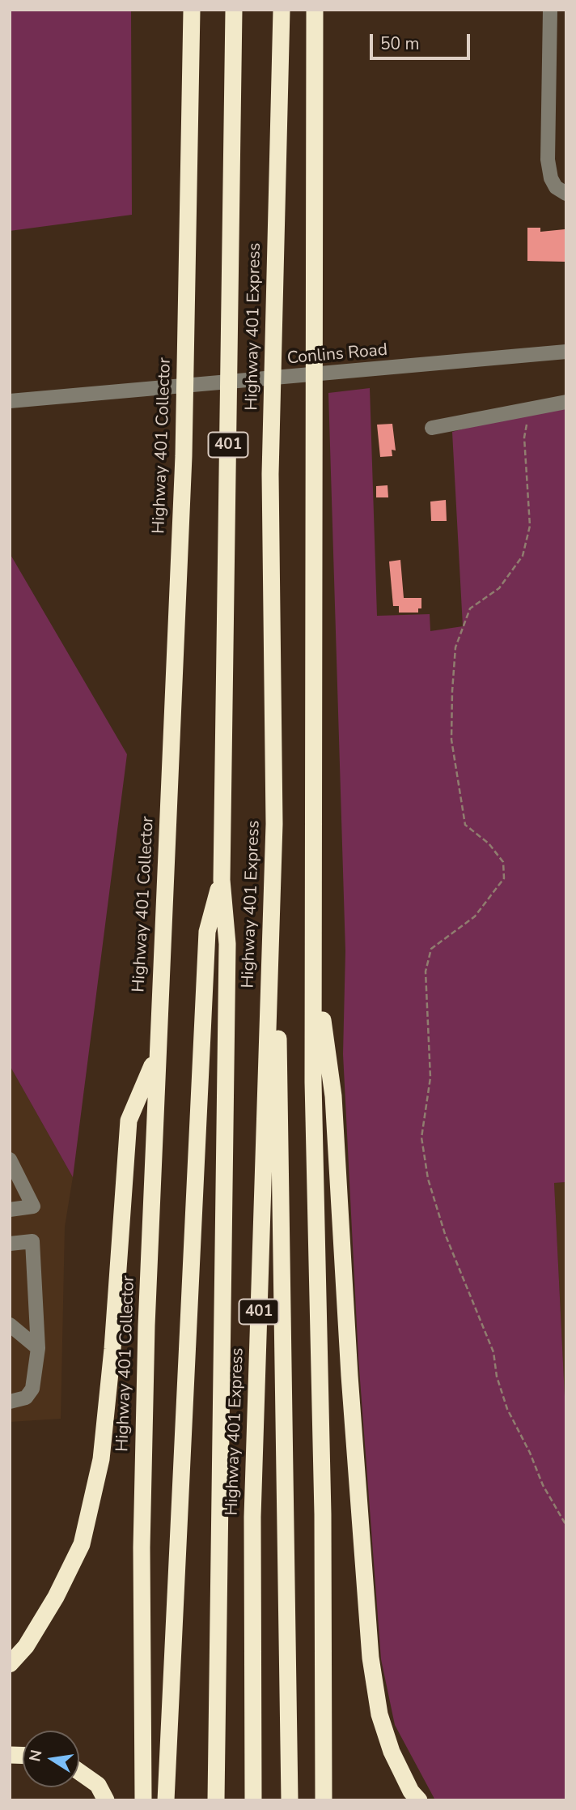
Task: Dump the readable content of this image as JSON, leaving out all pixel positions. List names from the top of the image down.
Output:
{
  "streets": {
    "highway": ["Highway 401 Express", "401", "Highway 401 Collector"],
    "street": ["Conlins Road"]
  },
  "scale_bar": "50 m",
  "north": "left"
}
